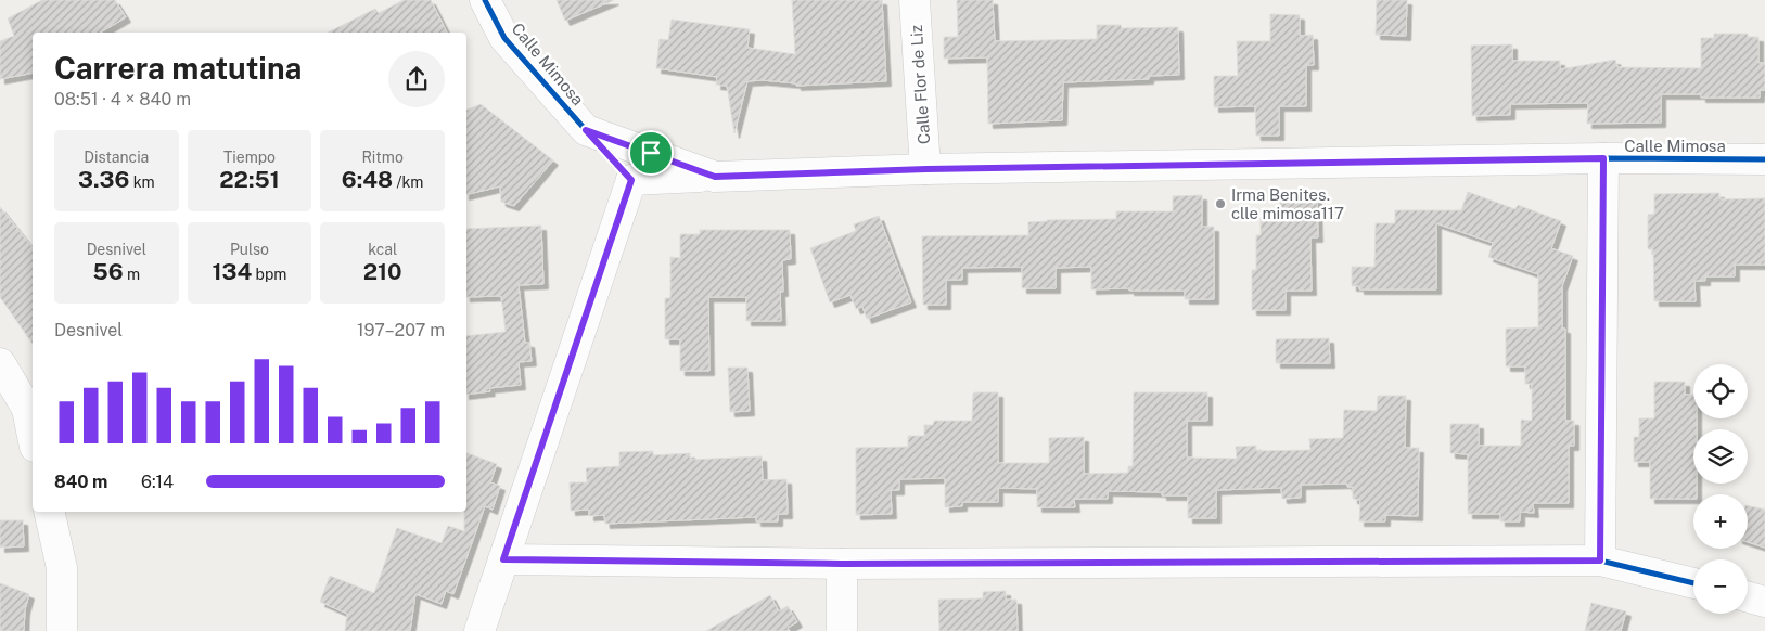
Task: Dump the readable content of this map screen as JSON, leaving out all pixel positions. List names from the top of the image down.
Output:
{
  "streets": {
    "street": ["Calle Mimosa", "Calle Flor de Liz"]
  },
  "crossings": [
    ["Calle Mimosa", "Calle Flor de Liz"]
  ],
  "places": ["Irma Benites. clle mimosa117"],
  "page": {
    "heading": ["Carrera matutina", "08:51 · 4 × 840 m"],
    "stats": [
      ["Distancia", "3.36 km"],
      ["Tiempo", "22:51"],
      ["Ritmo", "6:48 /km"],
      ["Desnivel", "56 m"],
      ["Pulso", "134 bpm"],
      ["kcal", "210"]
    ],
    "chart": ["Desnivel", "197–207 m"],
    "map_buttons": ["+", "−"],
    "list": [
      {
        "name": "840 m",
        "note": "6:14"
      }
    ]
  }
}
